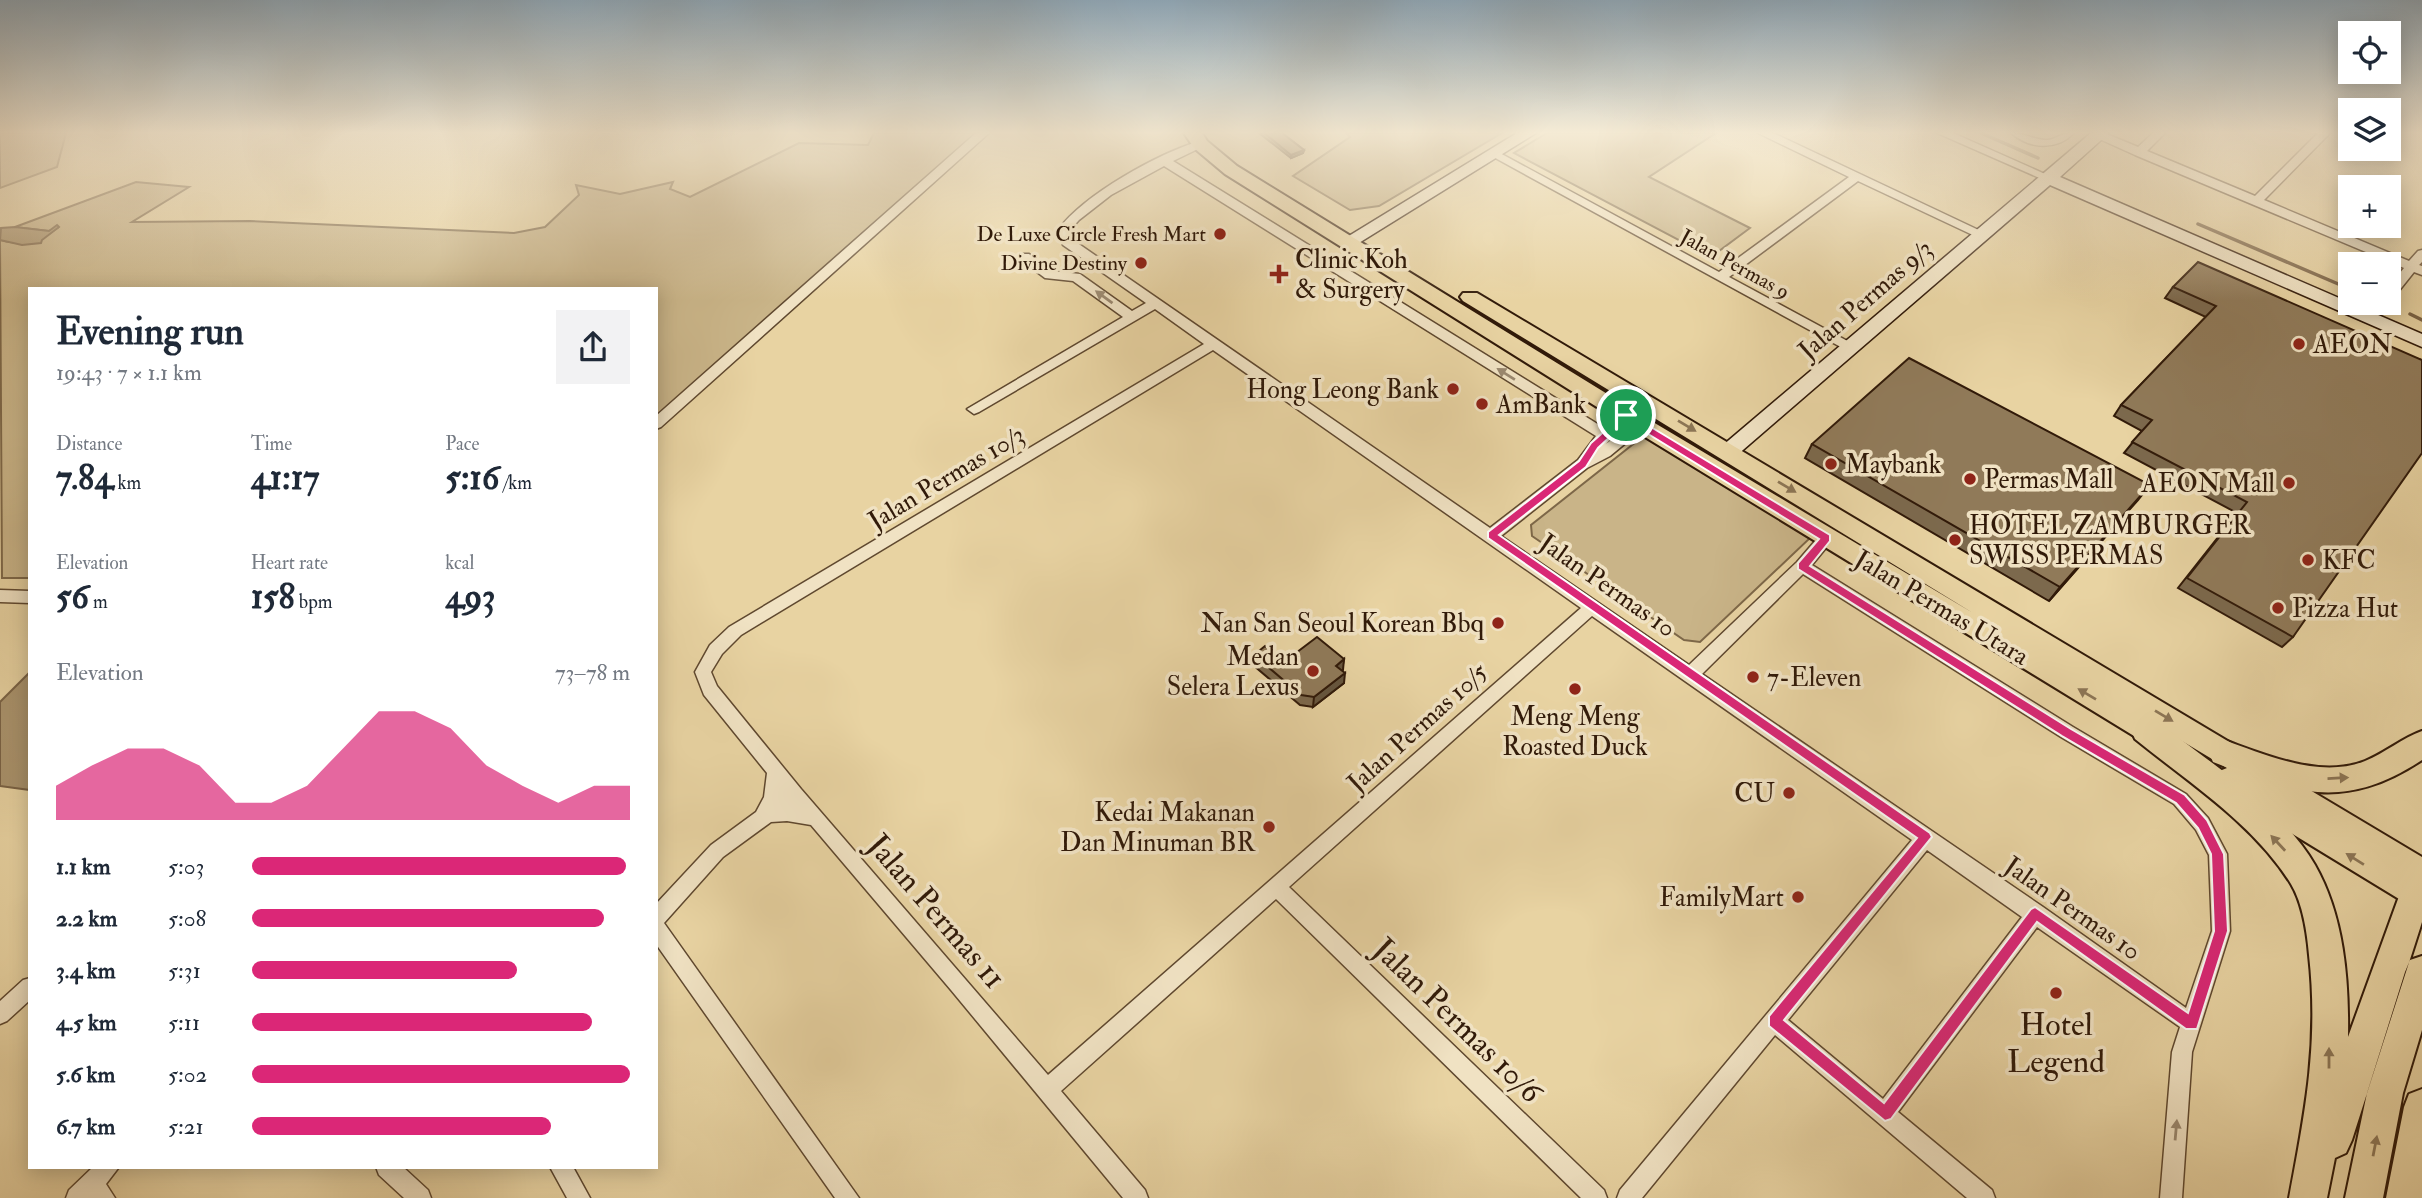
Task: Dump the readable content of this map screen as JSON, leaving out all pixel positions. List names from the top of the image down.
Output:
{
  "streets": {
    "main road": ["Jalan Permas Utara"],
    "street": [
      "Jalan Permas 9",
      "Jalan Permas 9/3",
      "Jalan Permas 10/3",
      "Jalan Permas 10",
      "Jalan Permas 10/5",
      "Jalan Permas 11",
      "Jalan Permas 10/6"
    ]
  },
  "crossings": [
    ["Jalan Permas 9", "Jalan Permas 9/3"],
    ["Jalan Permas 9/3", "Jalan Permas Utara"],
    ["Jalan Permas 10/3", "Jalan Permas 10"],
    ["Jalan Permas 10/3", "Jalan Permas 11"],
    ["Jalan Permas 10", "Jalan Permas 10/5"],
    ["Jalan Permas 10/5", "Jalan Permas 11"],
    ["Jalan Permas 10/5", "Jalan Permas 10/6"]
  ],
  "places": {
    "other": [
      "De Luxe Circle Fresh Mart",
      "Divine Destiny",
      "AEON",
      "Hong Leong Bank",
      "AmBank",
      "Maybank",
      "Permas Mall",
      "AEON Mall",
      "HOTEL ZAMBURGER SWISS PERMAS",
      "KFC",
      "Pizza Hut",
      "Nan San Seoul Korean Bbq",
      "Medan Selera Lexus",
      "7-Eleven",
      "Meng Meng Roasted Duck",
      "CU",
      "Kedai Makanan Dan Minuman BR",
      "FamilyMart",
      "Hotel Legend"
    ],
    "health": ["Clinic Koh & Surgery"]
  },
  "page": {
    "map_buttons": ["+", "−"],
    "heading": ["Evening run", "19:43 · 7 × 1.1 km"],
    "stats": [
      ["Distance", "7.84 km"],
      ["Time", "41:17"],
      ["Pace", "5:16 /km"],
      ["Elevation", "56 m"],
      ["Heart rate", "158 bpm"],
      ["kcal", "493"]
    ],
    "chart": ["Elevation", "73–78 m"],
    "list": [
      {
        "name": "1.1 km",
        "note": "5:03"
      },
      {
        "name": "2.2 km",
        "note": "5:08"
      },
      {
        "name": "3.4 km",
        "note": "5:31"
      },
      {
        "name": "4.5 km",
        "note": "5:11"
      },
      {
        "name": "5.6 km",
        "note": "5:02"
      },
      {
        "name": "6.7 km",
        "note": "5:21"
      }
    ]
  }
}
